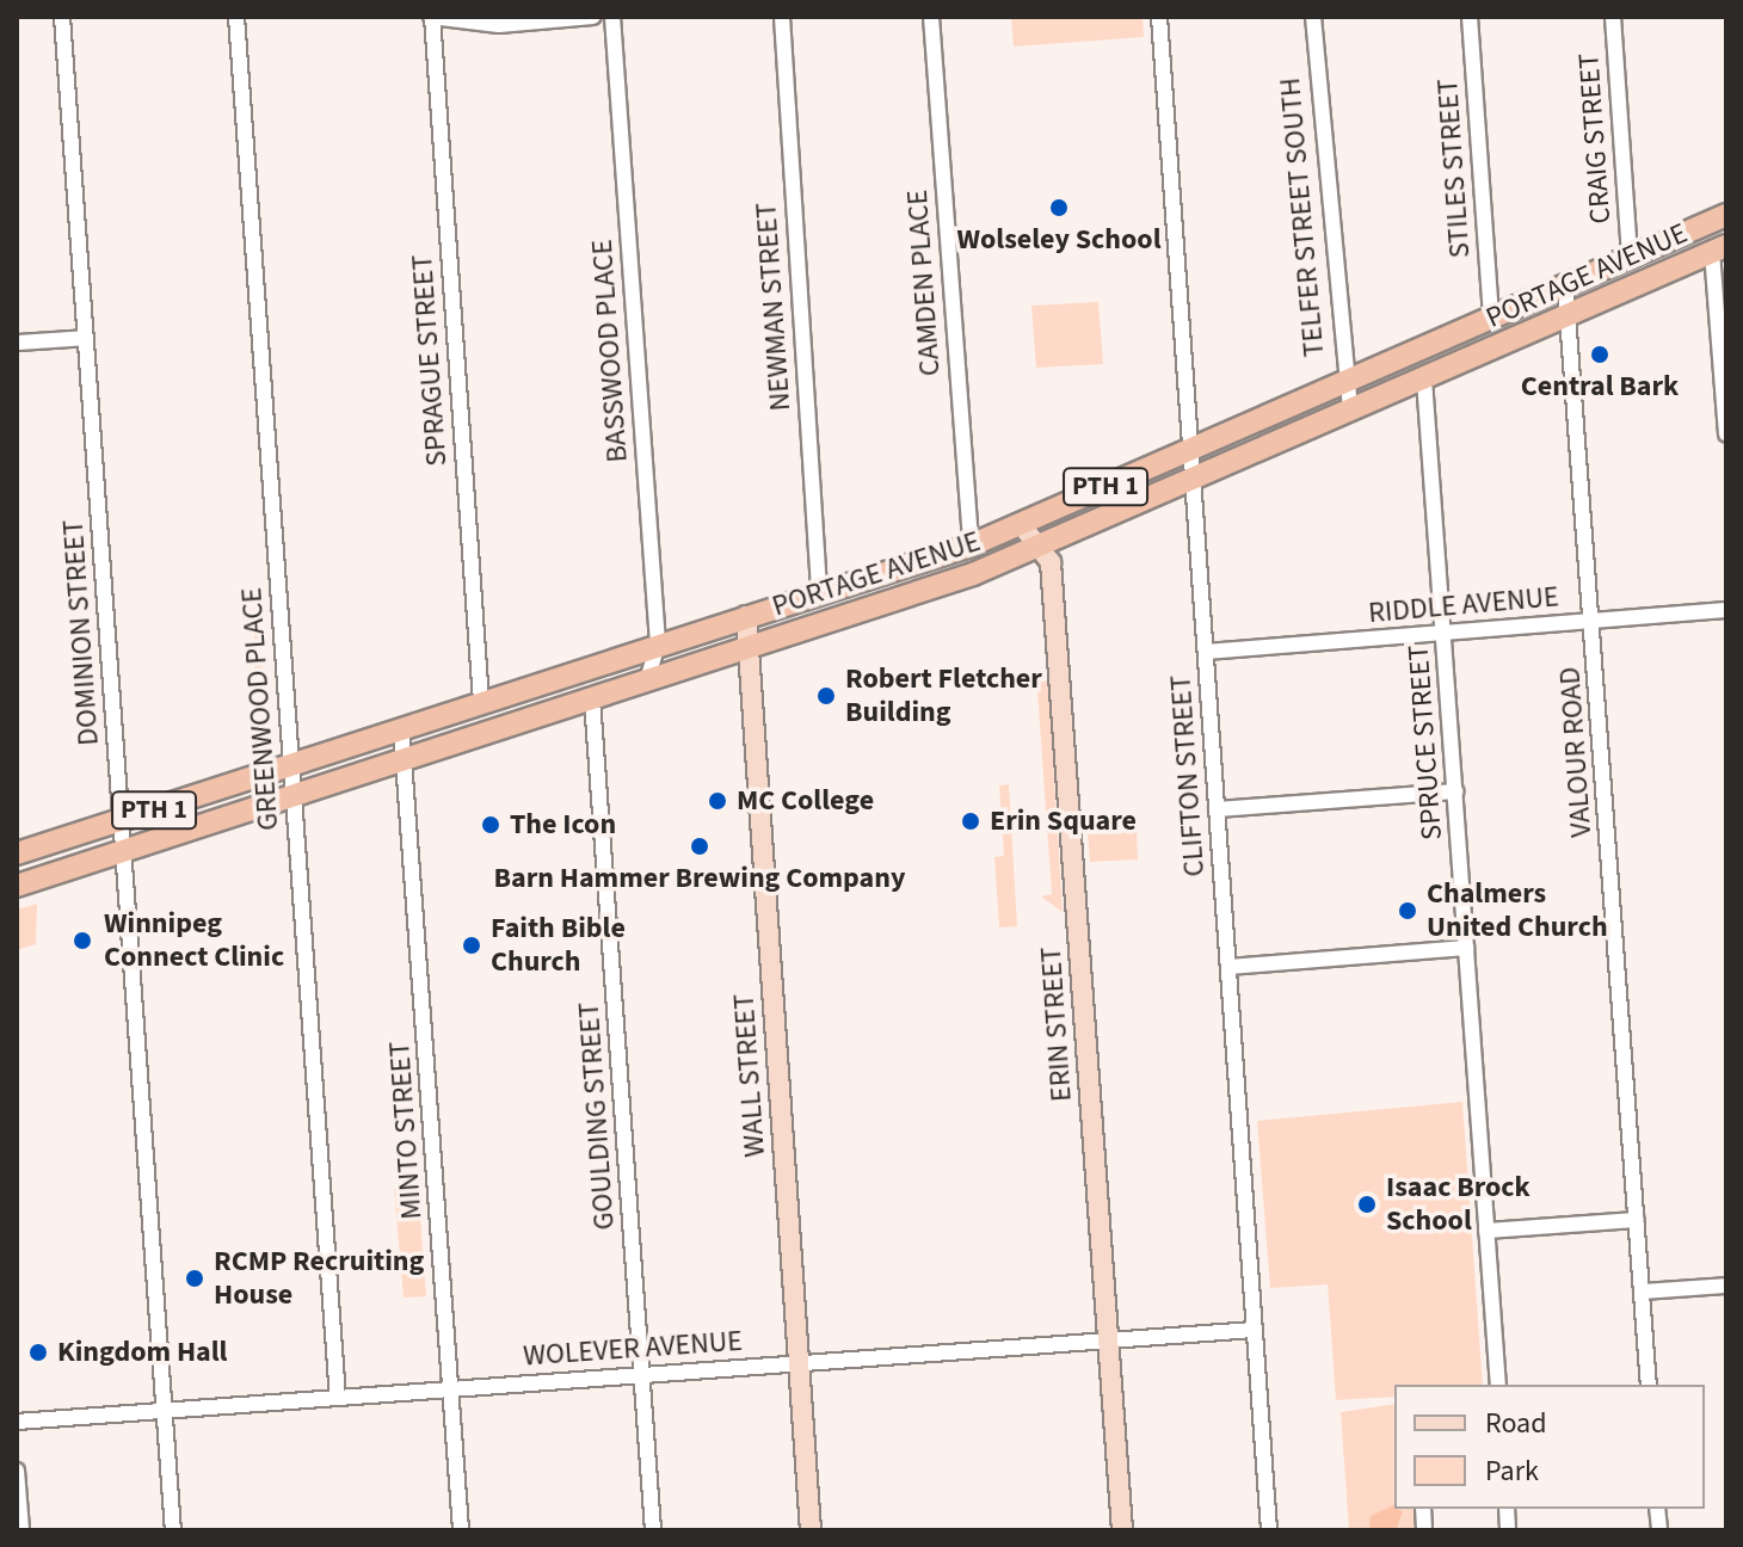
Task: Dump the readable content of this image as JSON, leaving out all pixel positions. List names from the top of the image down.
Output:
{
  "streets": {
    "highway": ["PORTAGE AVENUE", "PTH 1"],
    "main road": ["ERIN STREET", "WALL STREET"],
    "street": [
      "CRAIG STREET",
      "STILES STREET",
      "TELFER STREET SOUTH",
      "CAMDEN PLACE",
      "NEWMAN STREET",
      "BASSWOOD PLACE",
      "SPRAGUE STREET",
      "RIDDLE AVENUE",
      "DOMINION STREET",
      "GREENWOOD PLACE",
      "SPRUCE STREET",
      "VALOUR ROAD",
      "CLIFTON STREET",
      "GOULDING STREET",
      "MINTO STREET",
      "WOLEVER AVENUE"
    ]
  },
  "crossings": [
    ["CRAIG STREET", "PORTAGE AVENUE"],
    ["STILES STREET", "PORTAGE AVENUE"],
    ["TELFER STREET SOUTH", "PORTAGE AVENUE"],
    ["PORTAGE AVENUE", "CAMDEN PLACE"],
    ["PORTAGE AVENUE", "NEWMAN STREET"],
    ["PORTAGE AVENUE", "BASSWOOD PLACE"],
    ["PORTAGE AVENUE", "SPRAGUE STREET"],
    ["PORTAGE AVENUE", "DOMINION STREET"],
    ["PORTAGE AVENUE", "GREENWOOD PLACE"],
    ["PORTAGE AVENUE", "SPRUCE STREET"],
    ["PORTAGE AVENUE", "VALOUR ROAD"],
    ["PORTAGE AVENUE", "CLIFTON STREET"],
    ["PORTAGE AVENUE", "ERIN STREET"],
    ["PORTAGE AVENUE", "WALL STREET"],
    ["PORTAGE AVENUE", "GOULDING STREET"],
    ["PORTAGE AVENUE", "MINTO STREET"],
    ["RIDDLE AVENUE", "SPRUCE STREET"],
    ["RIDDLE AVENUE", "VALOUR ROAD"],
    ["RIDDLE AVENUE", "CLIFTON STREET"],
    ["DOMINION STREET", "WOLEVER AVENUE"],
    ["GREENWOOD PLACE", "WOLEVER AVENUE"],
    ["CLIFTON STREET", "WOLEVER AVENUE"],
    ["ERIN STREET", "WOLEVER AVENUE"],
    ["WALL STREET", "WOLEVER AVENUE"],
    ["GOULDING STREET", "WOLEVER AVENUE"],
    ["MINTO STREET", "WOLEVER AVENUE"]
  ],
  "places": [
    "Wolseley School",
    "Central Bark",
    "Robert Fletcher Building",
    "MC College",
    "Erin Square",
    "The Icon",
    "Barn Hammer Brewing Company",
    "Chalmers United Church",
    "Winnipeg Connect Clinic",
    "Faith Bible Church",
    "Isaac Brock School",
    "RCMP Recruiting House",
    "Kingdom Hall"
  ],
  "legend": ["Road", "Park"]
}
